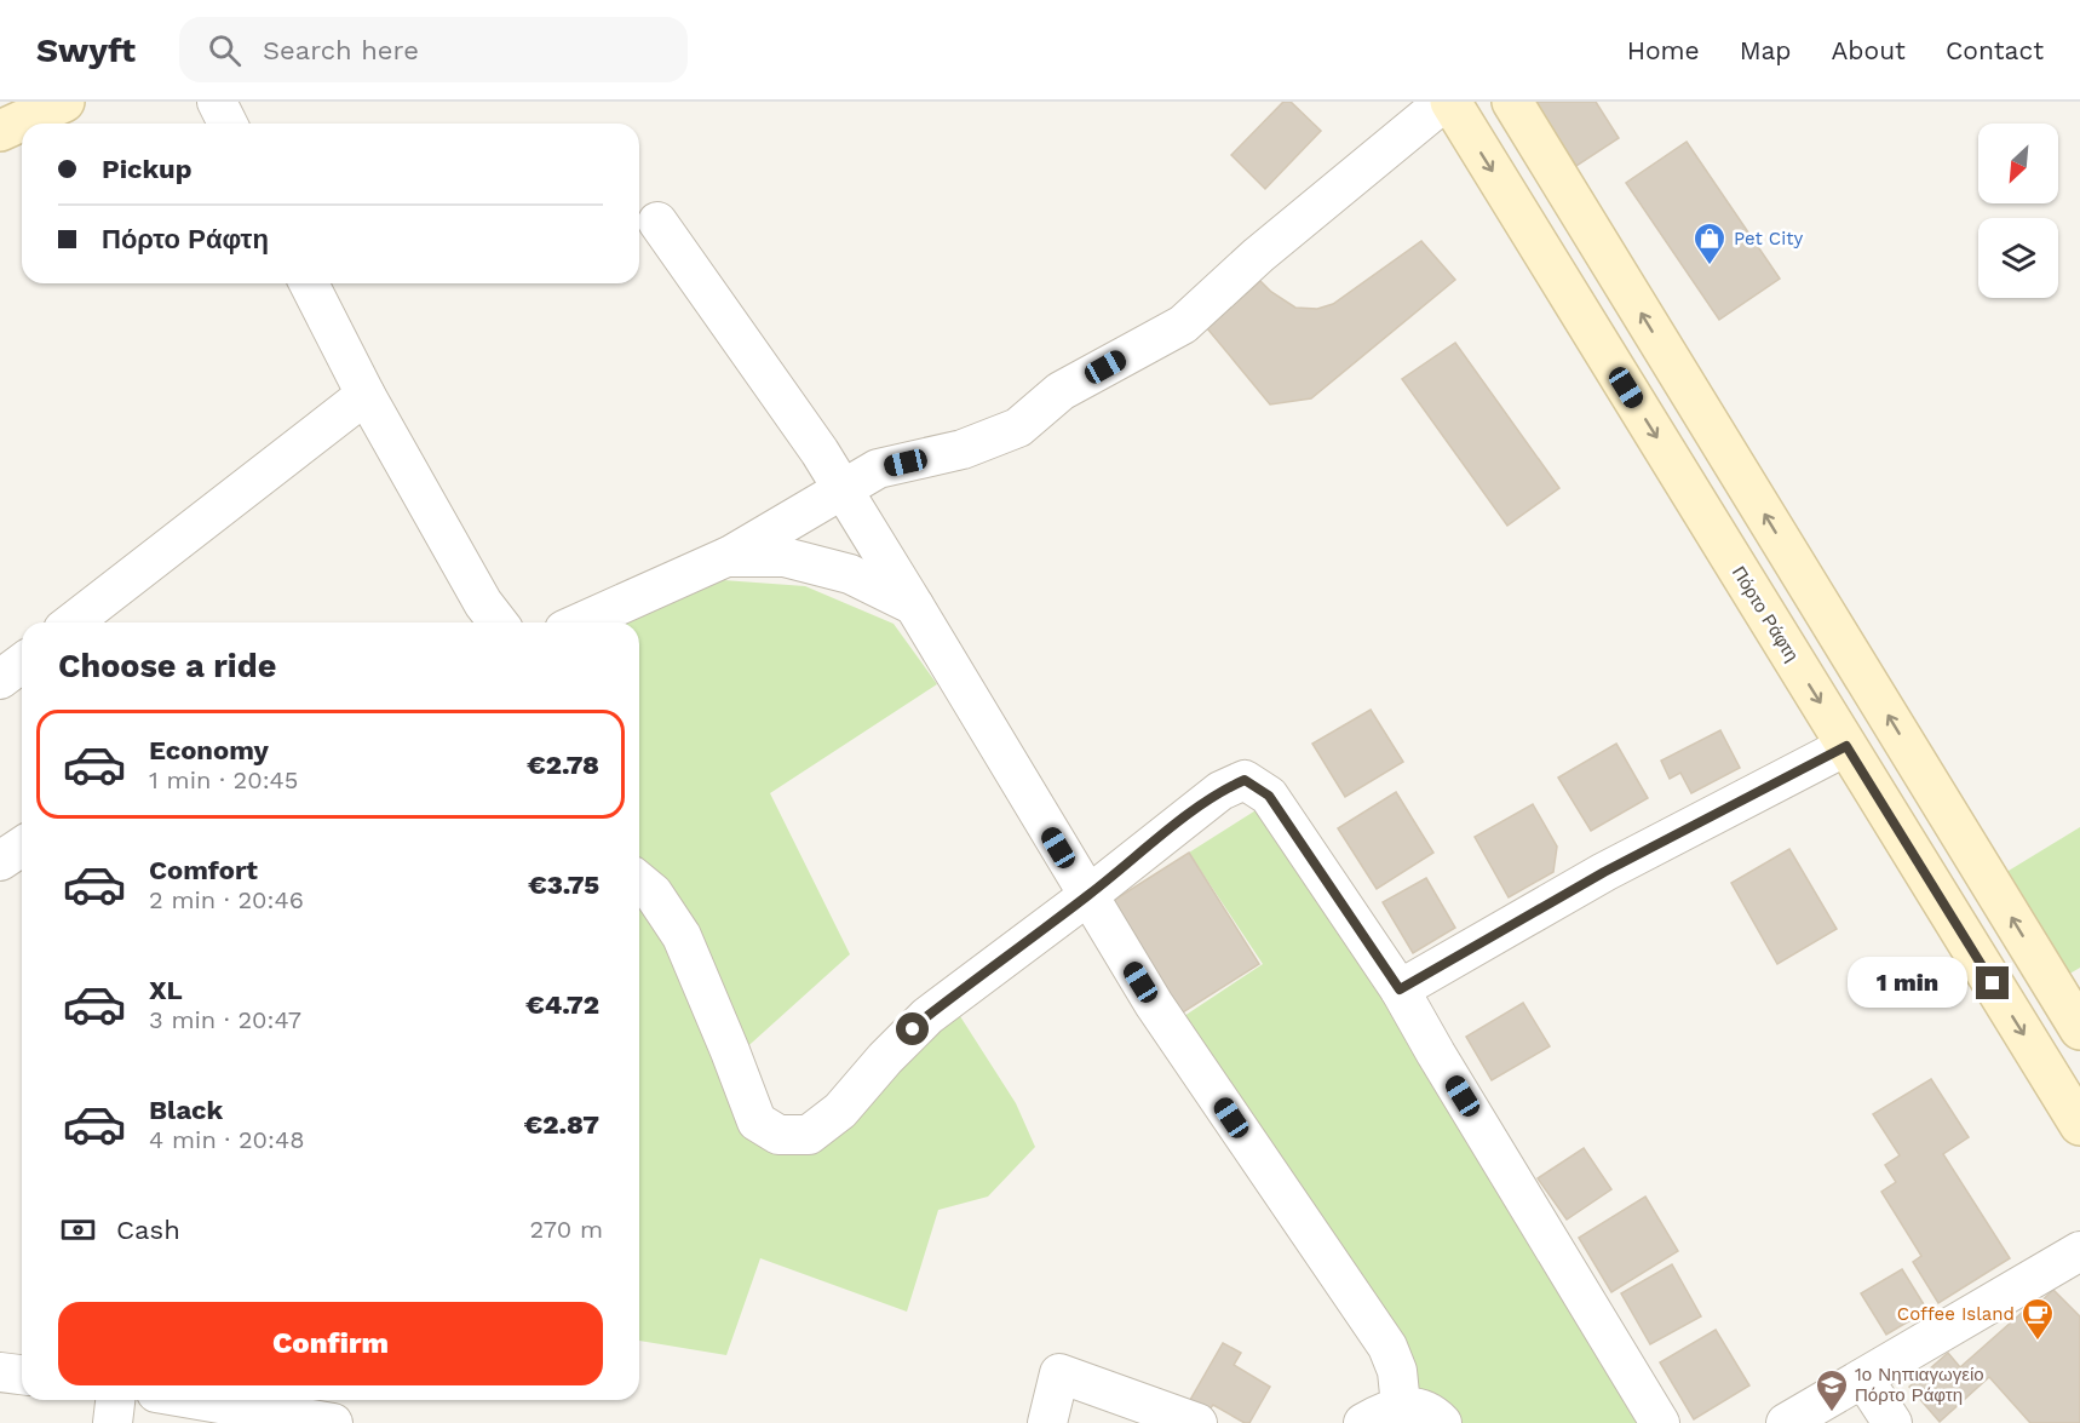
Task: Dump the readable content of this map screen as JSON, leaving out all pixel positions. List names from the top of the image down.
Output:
{
  "streets": {
    "main road": ["Πόρτο Ράφτη"]
  },
  "places": {
    "shop": ["Pet City"],
    "cafe": ["Coffee Island"],
    "school or university": ["1ο Νηπιαγωγείο Πόρτο Ράφτη"]
  },
  "north": "bottom left",
  "page": {
    "header": "Swyft",
    "search": "Search here",
    "nav": [
      "Home",
      "Map",
      "About",
      "Contact"
    ],
    "banner": ["Pickup", "Πόρτο Ράφτη"],
    "heading": "Choose a ride",
    "list": [
      {
        "name": "Economy",
        "note": "1 min · 20:45",
        "value": "€2.78"
      },
      {
        "name": "Comfort",
        "note": "2 min · 20:46",
        "value": "€3.75"
      },
      {
        "name": "XL",
        "note": "3 min · 20:47",
        "value": "€4.72"
      },
      {
        "name": "Black",
        "note": "4 min · 20:48",
        "value": "€2.87"
      }
    ],
    "bubble": "1 min",
    "pay": ["Cash", "270 m"],
    "buttons": "Confirm"
  }
}
